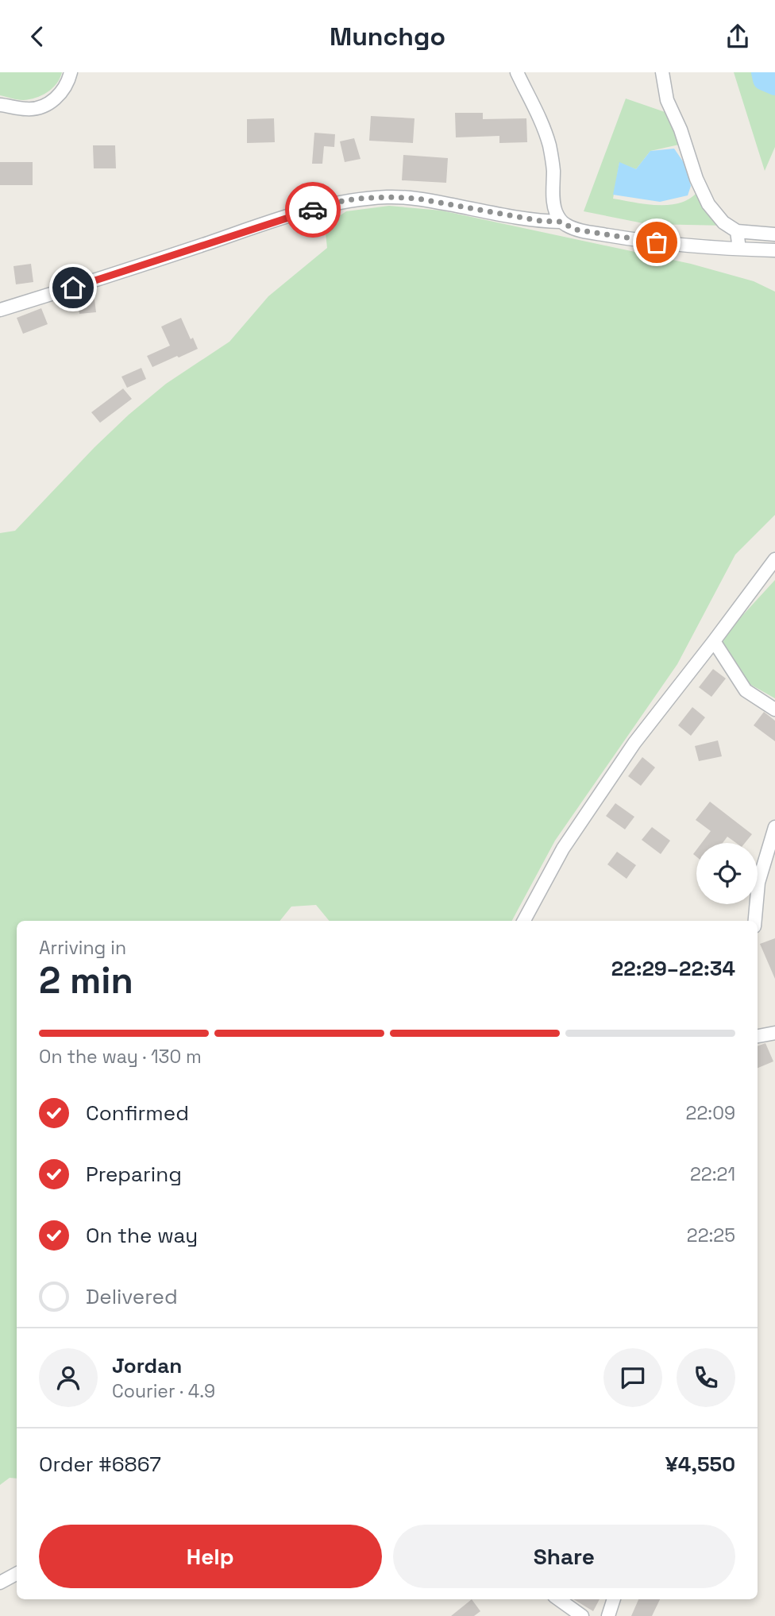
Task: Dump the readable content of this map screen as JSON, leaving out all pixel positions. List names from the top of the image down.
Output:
{
  "page": {
    "header": "Munchgo",
    "heading": ["2 min", "Arriving in", "22:29–22:34"],
    "panel": [
      "Jordan",
      "Courier · 4.9",
      "Order #6867",
      "¥4,550"
    ],
    "bar": "On the way · 130 m",
    "list": [
      ["Confirmed", "22:09"],
      ["Preparing", "22:21"],
      ["On the way", "22:25"],
      "Delivered"
    ],
    "buttons": ["Help", "Share"]
  }
}
